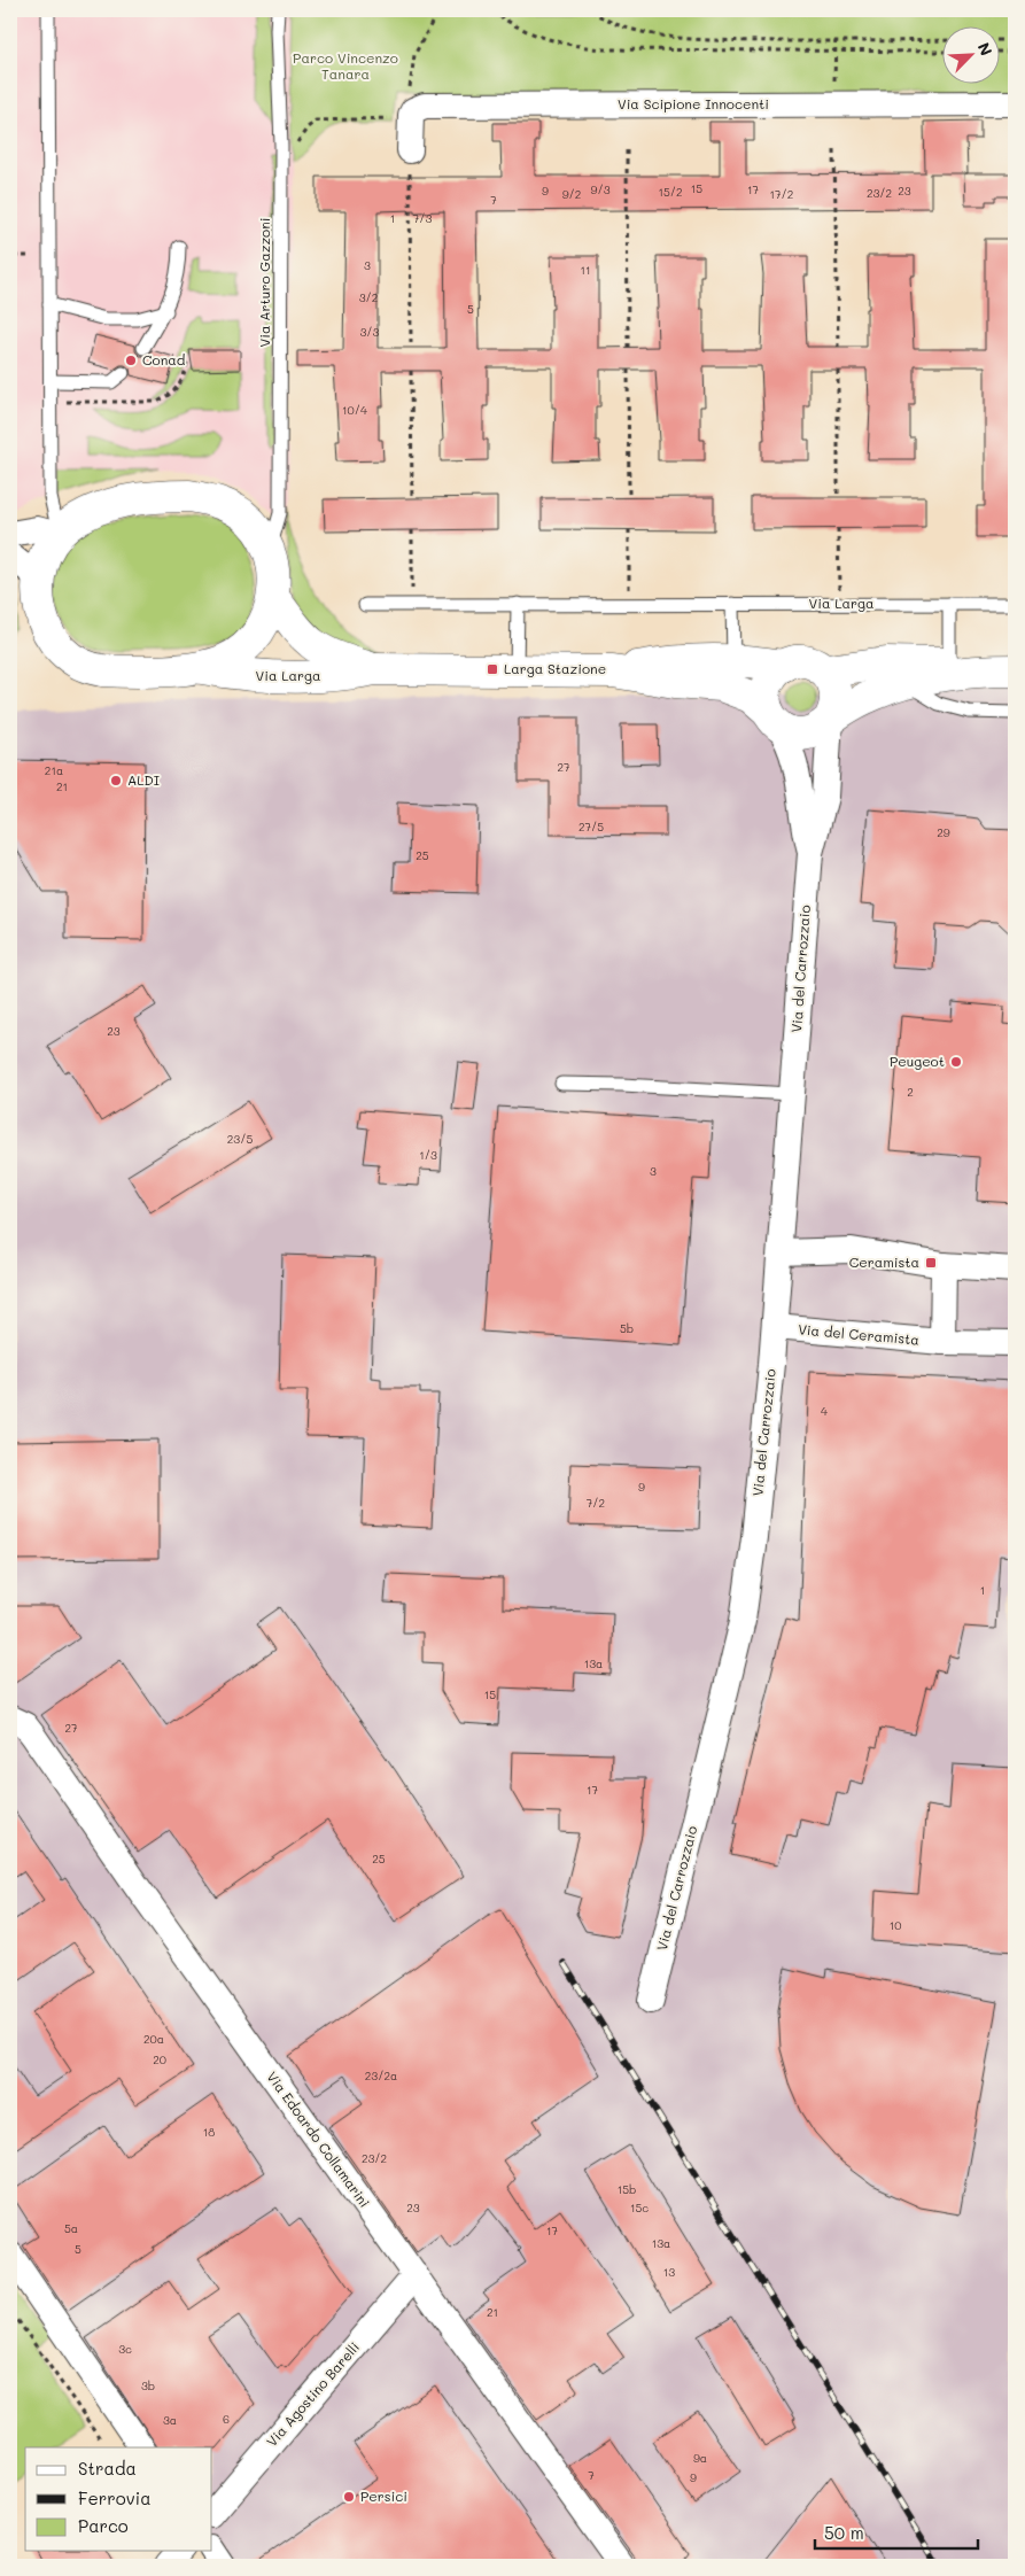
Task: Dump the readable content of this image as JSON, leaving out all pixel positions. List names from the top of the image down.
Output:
{
  "streets": {
    "main road": ["Via Larga"],
    "street": [
      "Via Scipione Innocenti",
      "Via del Carrozzaio",
      "Via del Ceramista",
      "Via Edoardo Collamarini",
      "Via Agostino Barelli"
    ],
    "lane": ["Via Arturo Gazzoni"]
  },
  "crossings": [
    ["Via Larga", "Via del Carrozzaio"],
    ["Via del Carrozzaio", "Via del Ceramista"],
    ["Via Edoardo Collamarini", "Via Agostino Barelli"]
  ],
  "parks": ["Parco Vincenzo Tanara"],
  "places": {
    "other": [
      "Conad",
      "ALDI",
      "Peugeot",
      "Persici"
    ],
    "transit": ["Larga Stazione", "Ceramista"]
  },
  "house_numbers": [
    "15",
    "9/3",
    "17",
    "9",
    "23",
    "15/2",
    "23/2",
    "9/2",
    "17/2",
    "7",
    "1",
    "7/3",
    "3",
    "11",
    "3/2",
    "5",
    "3/3",
    "10/4",
    "27",
    "21a",
    "21",
    "27/5",
    "29",
    "25",
    "23",
    "2",
    "23/5",
    "1/3",
    "3",
    "5b",
    "4",
    "9",
    "7/2",
    "1",
    "13a",
    "15",
    "27",
    "17",
    "25",
    "10",
    "20a",
    "20",
    "23/2a",
    "18",
    "23/2",
    "15b",
    "23",
    "15c",
    "5a",
    "17",
    "13a",
    "5",
    "13",
    "21",
    "3c",
    "3b",
    "6",
    "3a",
    "9a",
    "7",
    "9"
  ],
  "legend": ["Strada", "Ferrovia", "Parco"],
  "scale_bar": "50 m",
  "north": "top right"
}
